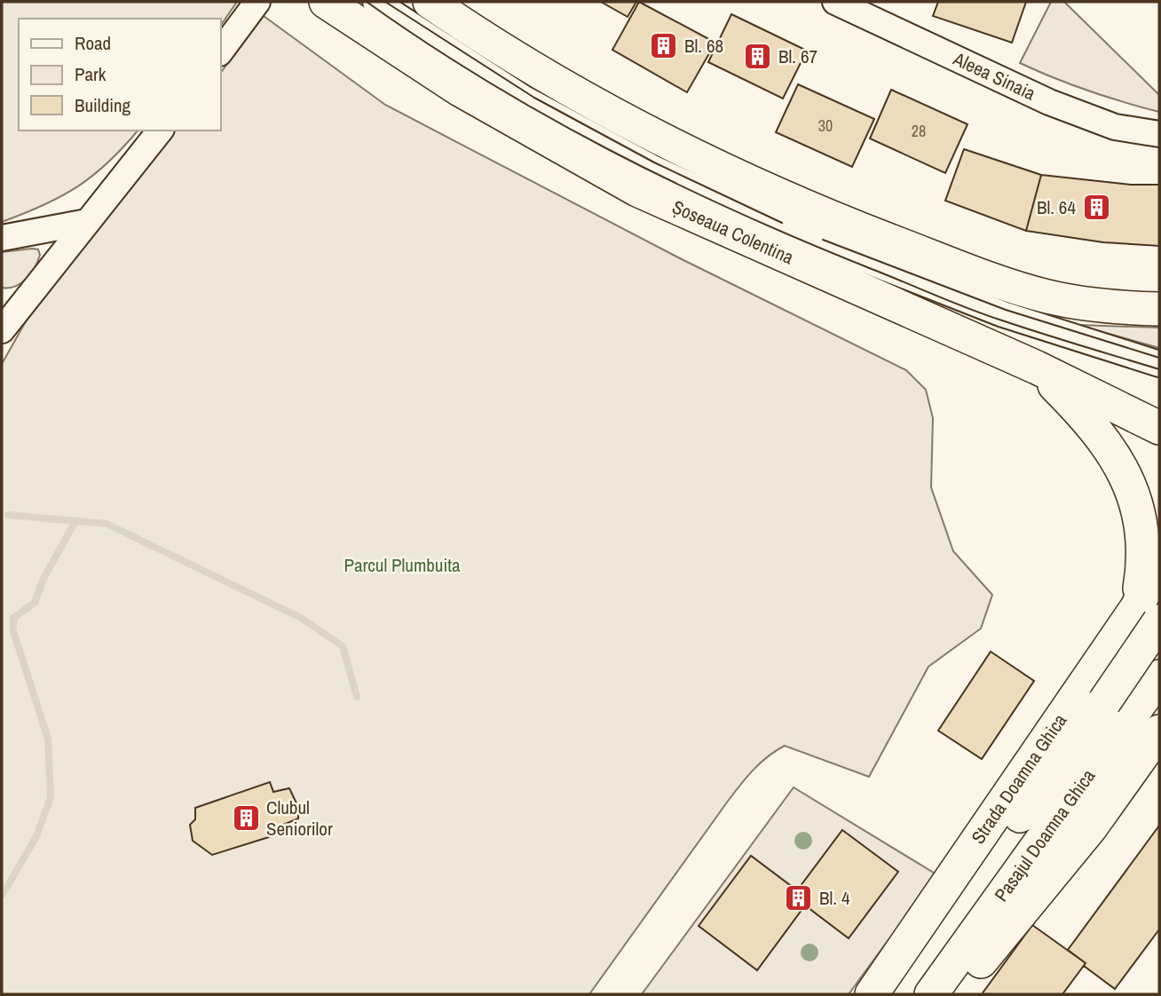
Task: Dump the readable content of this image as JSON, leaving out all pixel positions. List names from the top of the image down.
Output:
{
  "streets": {
    "main road": ["Șoseaua Colentina", "Strada Doamna Ghica", "Pasajul Doamna Ghica"],
    "street": ["Aleea Sinaia"]
  },
  "crossings": [
    ["Strada Doamna Ghica", "Pasajul Doamna Ghica"]
  ],
  "parks": ["Parcul Plumbuita"],
  "places": {
    "building": [
      "Bl. 68",
      "Bl. 67",
      "Bl. 64",
      "Clubul Seniorilor",
      "Bl. 4"
    ]
  },
  "house_numbers": ["30", "28"],
  "legend": ["Road", "Park", "Building"]
}
